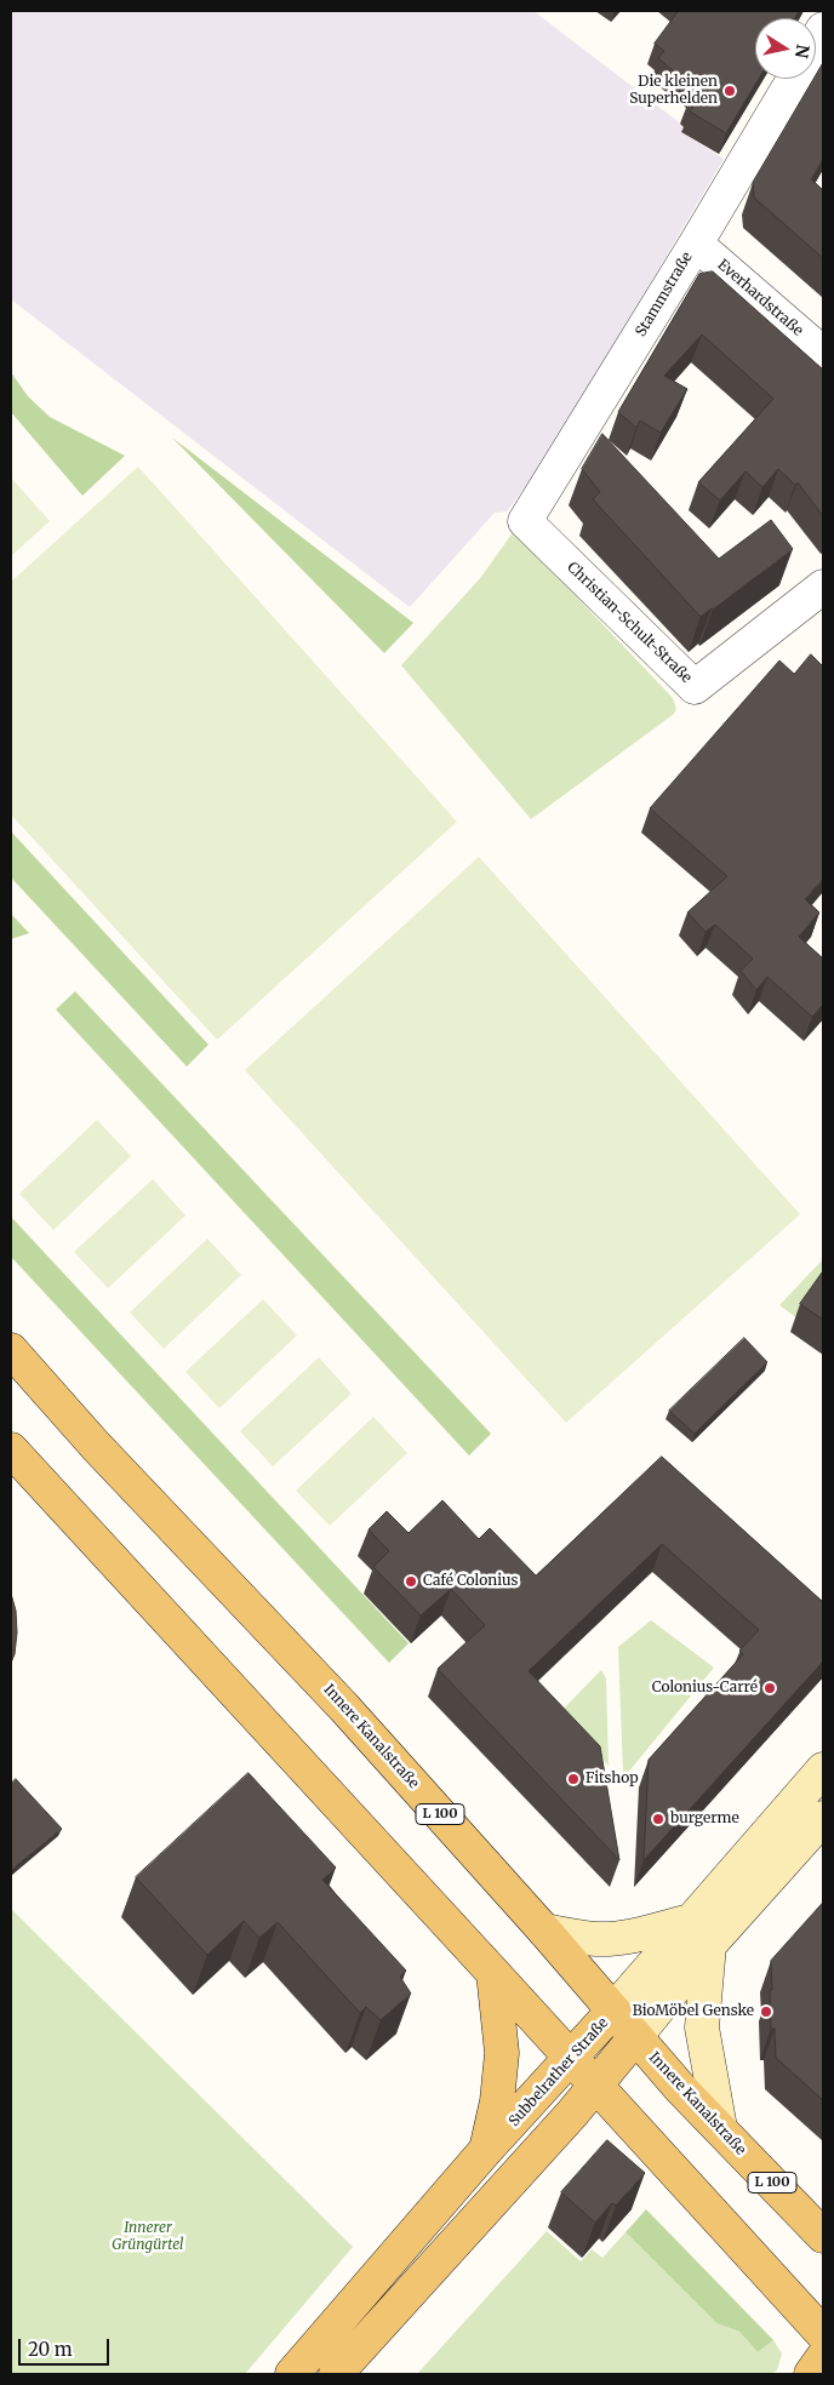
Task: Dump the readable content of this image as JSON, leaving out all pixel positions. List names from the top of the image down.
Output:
{
  "streets": {
    "main road": ["Innere Kanalstraße", "L 100", "Subbelrather Straße"],
    "street": ["Stammstraße", "Everhardstraße", "Christian-Schult-Straße"]
  },
  "crossings": [
    ["Stammstraße", "Everhardstraße"],
    ["Stammstraße", "Christian-Schult-Straße"],
    ["Innere Kanalstraße", "Subbelrather Straße"]
  ],
  "parks": ["Innerer Grüngürtel"],
  "places": [
    "Die kleinen Superhelden",
    "Café Colonius",
    "Colonius-Carré",
    "Fitshop",
    "burgerme",
    "BioMöbel Genske"
  ],
  "scale_bar": "20 m",
  "north": "right"
}
